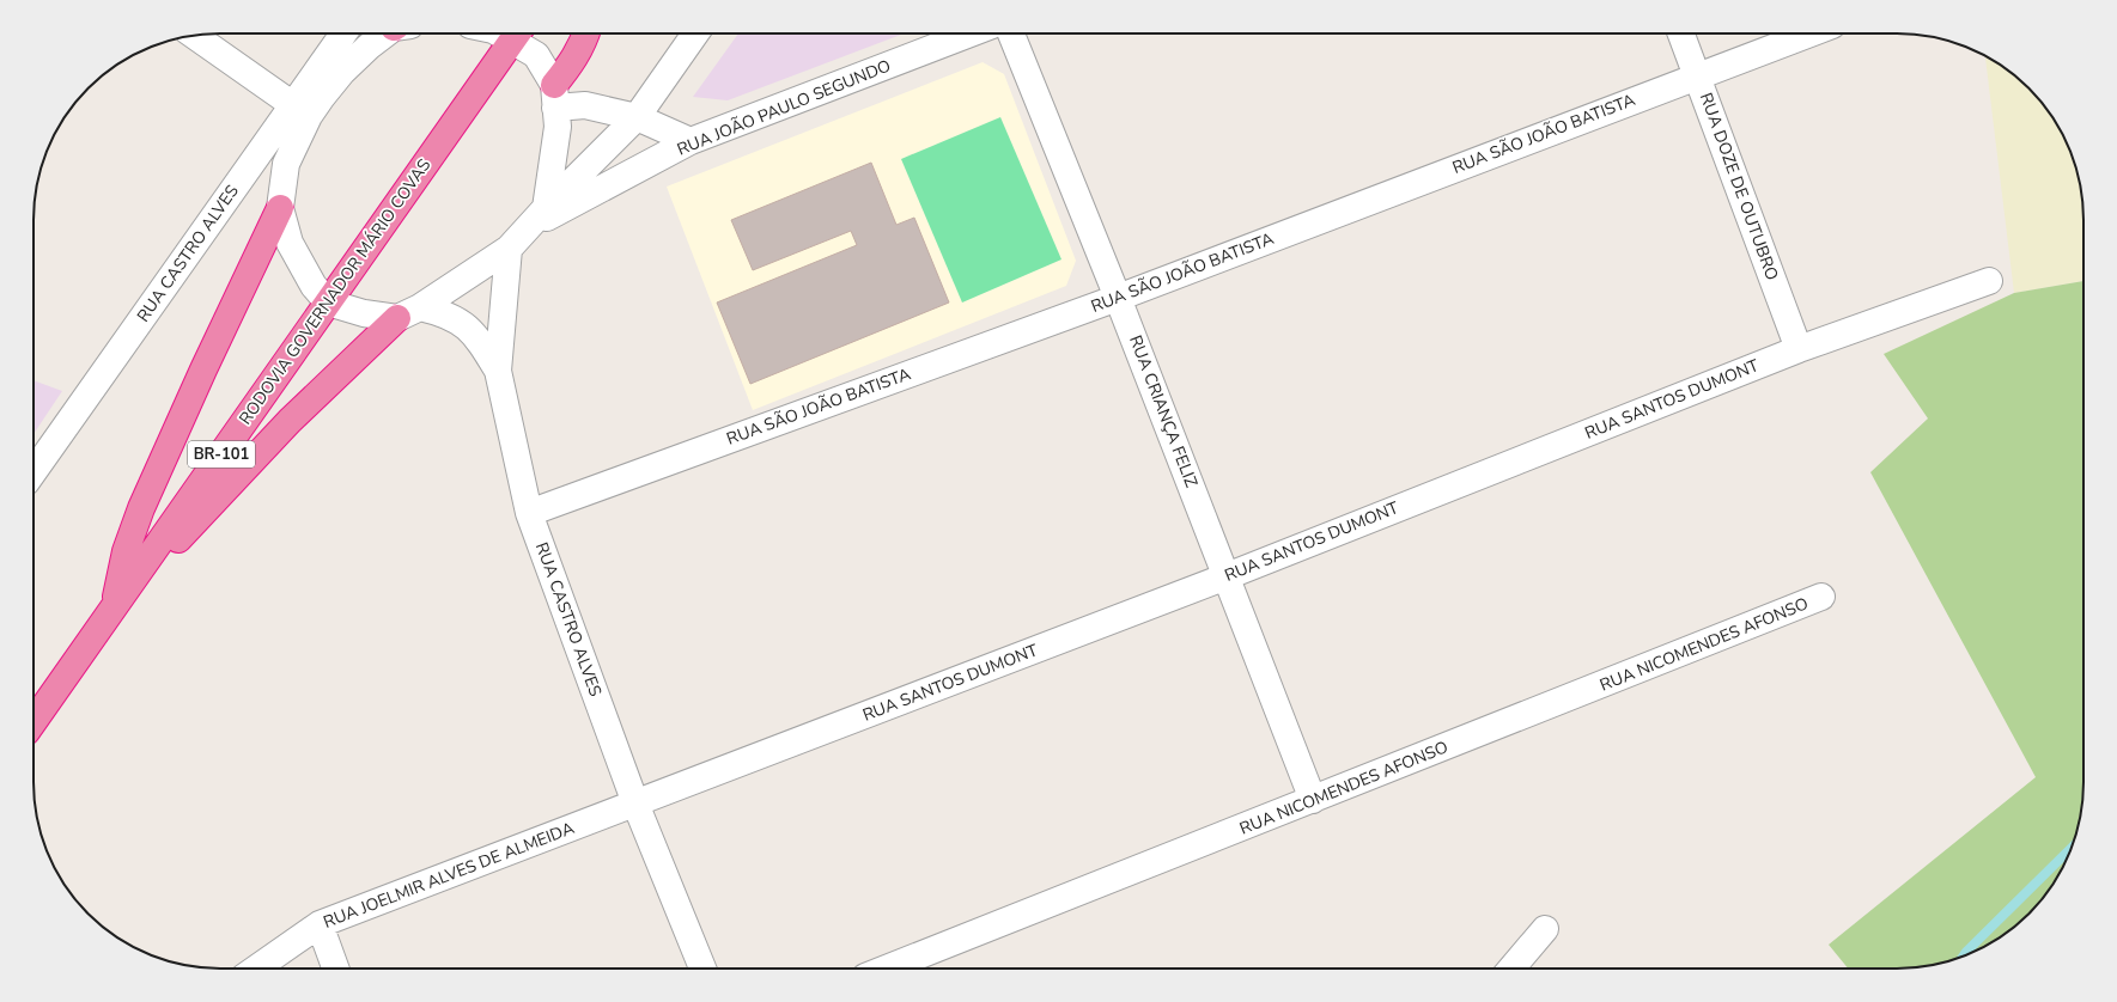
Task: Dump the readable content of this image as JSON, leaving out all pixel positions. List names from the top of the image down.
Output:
{
  "streets": {
    "highway": ["RODOVIA GOVERNADOR MÁRIO COVAS", "BR-101"],
    "street": [
      "RUA JOÃO PAULO SEGUNDO",
      "RUA SÃO JOÃO BATISTA",
      "RUA DOZE DE OUTUBRO",
      "RUA CASTRO ALVES",
      "RUA SANTOS DUMONT",
      "RUA CRIANÇA FELIZ",
      "RUA NICOMENDES AFONSO",
      "RUA JOELMIR ALVES DE ALMEIDA"
    ]
  },
  "crossings": [
    ["RUA SÃO JOÃO BATISTA", "RUA DOZE DE OUTUBRO"],
    ["RUA SÃO JOÃO BATISTA", "RUA CASTRO ALVES"],
    ["RUA SÃO JOÃO BATISTA", "RUA CRIANÇA FELIZ"],
    ["RUA DOZE DE OUTUBRO", "RUA SANTOS DUMONT"],
    ["RUA CASTRO ALVES", "RUA SANTOS DUMONT"],
    ["RUA CASTRO ALVES", "RUA JOELMIR ALVES DE ALMEIDA"],
    ["RUA SANTOS DUMONT", "RUA CRIANÇA FELIZ"],
    ["RUA SANTOS DUMONT", "RUA JOELMIR ALVES DE ALMEIDA"],
    ["RUA CRIANÇA FELIZ", "RUA NICOMENDES AFONSO"]
  ]
}
